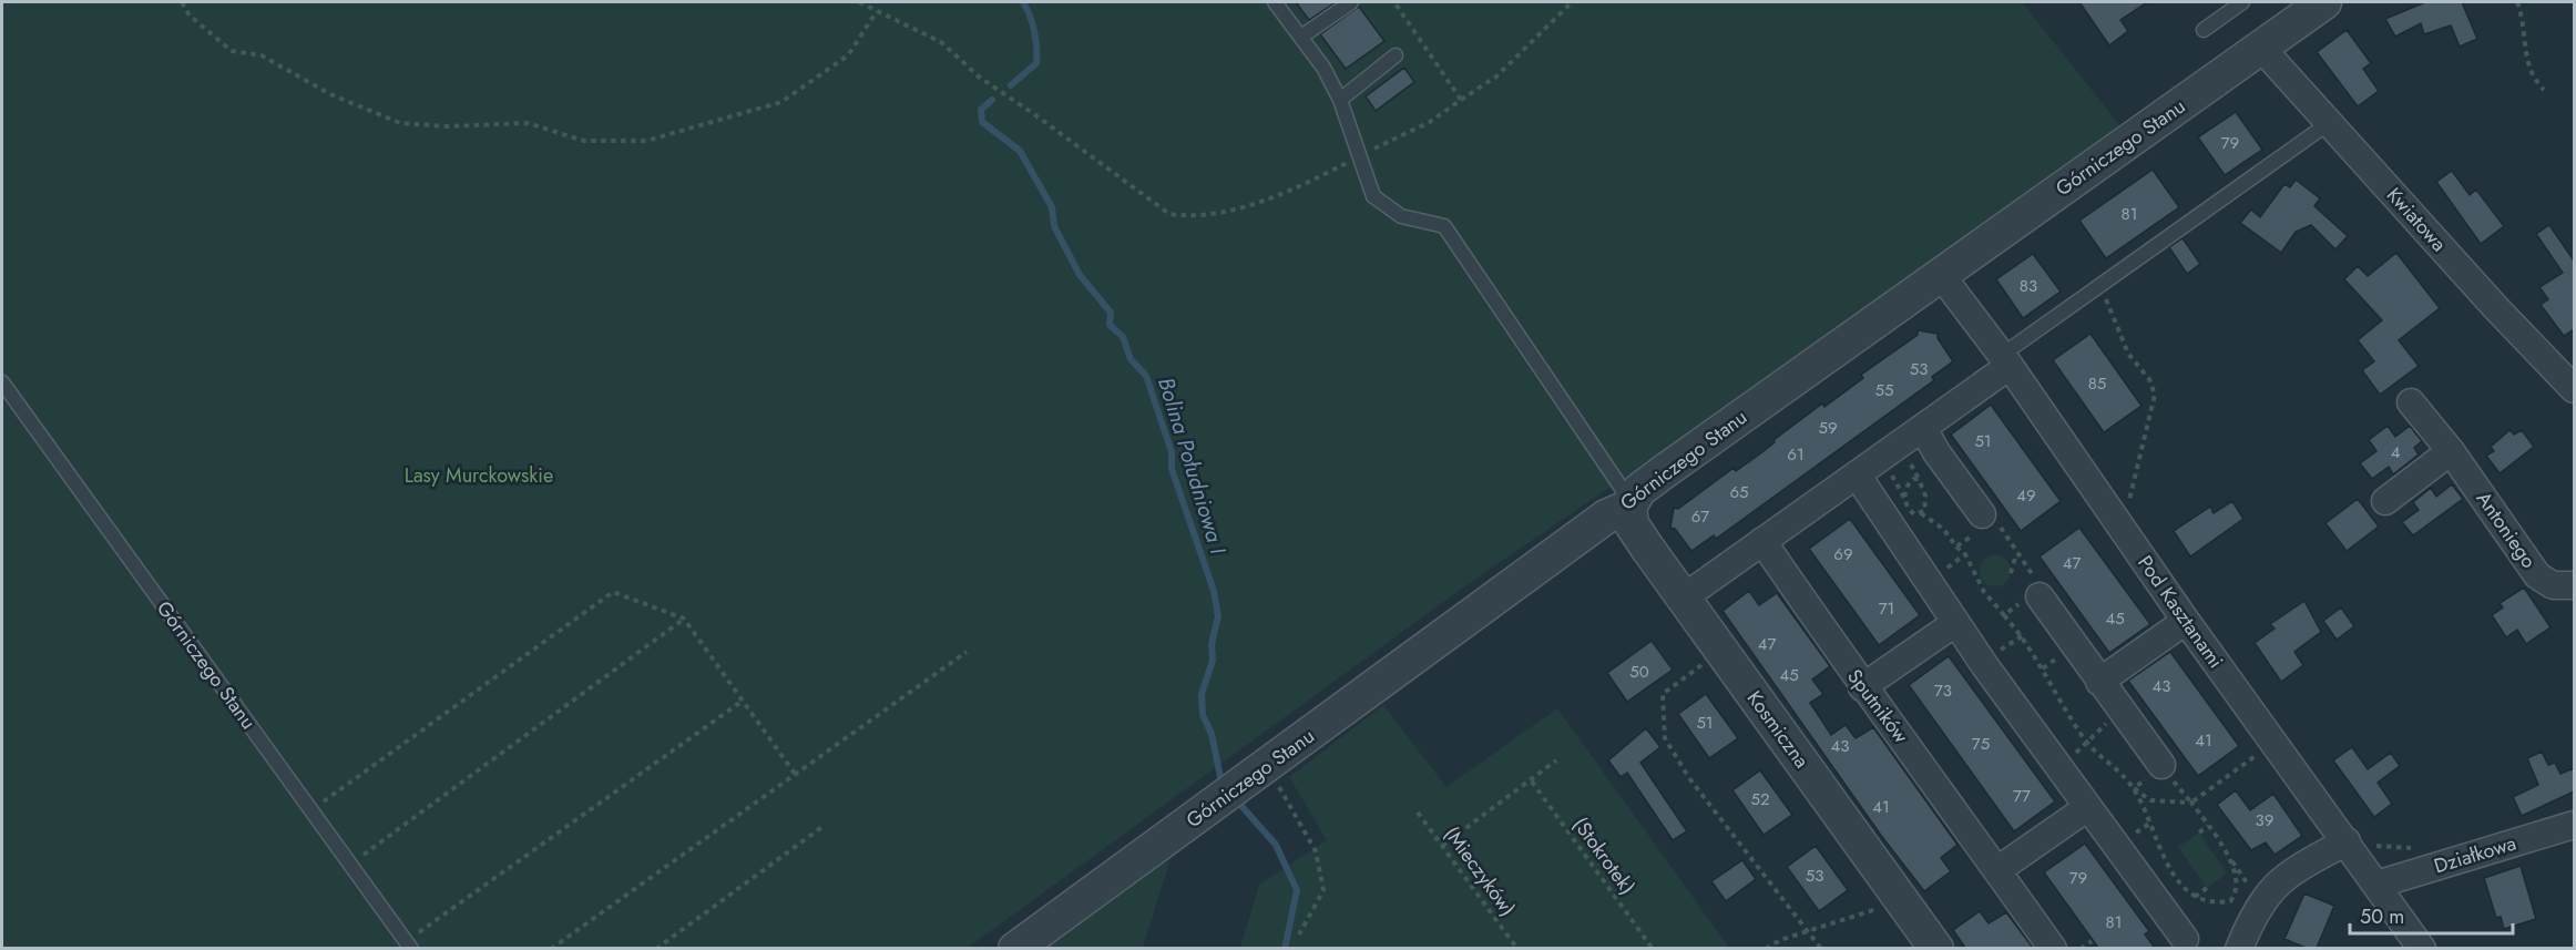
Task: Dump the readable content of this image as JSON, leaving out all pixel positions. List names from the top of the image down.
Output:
{
  "streets": {
    "street": [
      "Górniczego Stanu",
      "Kwiatowa",
      "Antoniego",
      "Pod Kasztanami",
      "Sputników",
      "Kosmiczna",
      "Działkowa"
    ],
    "path": ["(Stokrotek)", "(Mieczyków)"]
  },
  "crossings": [
    ["Górniczego Stanu", "Kwiatowa"],
    ["Górniczego Stanu", "Pod Kasztanami"],
    ["Górniczego Stanu", "Kosmiczna"],
    ["Pod Kasztanami", "Działkowa"]
  ],
  "water": ["Bolina Południowa I"],
  "parks": ["Lasy Murckowskie"],
  "house_numbers": [
    "79",
    "81",
    "83",
    "53",
    "85",
    "55",
    "59",
    "51",
    "4",
    "61",
    "65",
    "49",
    "67",
    "69",
    "47",
    "71",
    "45",
    "47",
    "50",
    "45",
    "43",
    "73",
    "51",
    "41",
    "75",
    "43",
    "77",
    "52",
    "41",
    "39",
    "53",
    "79",
    "81"
  ],
  "scale_bar": "50 m"
}
